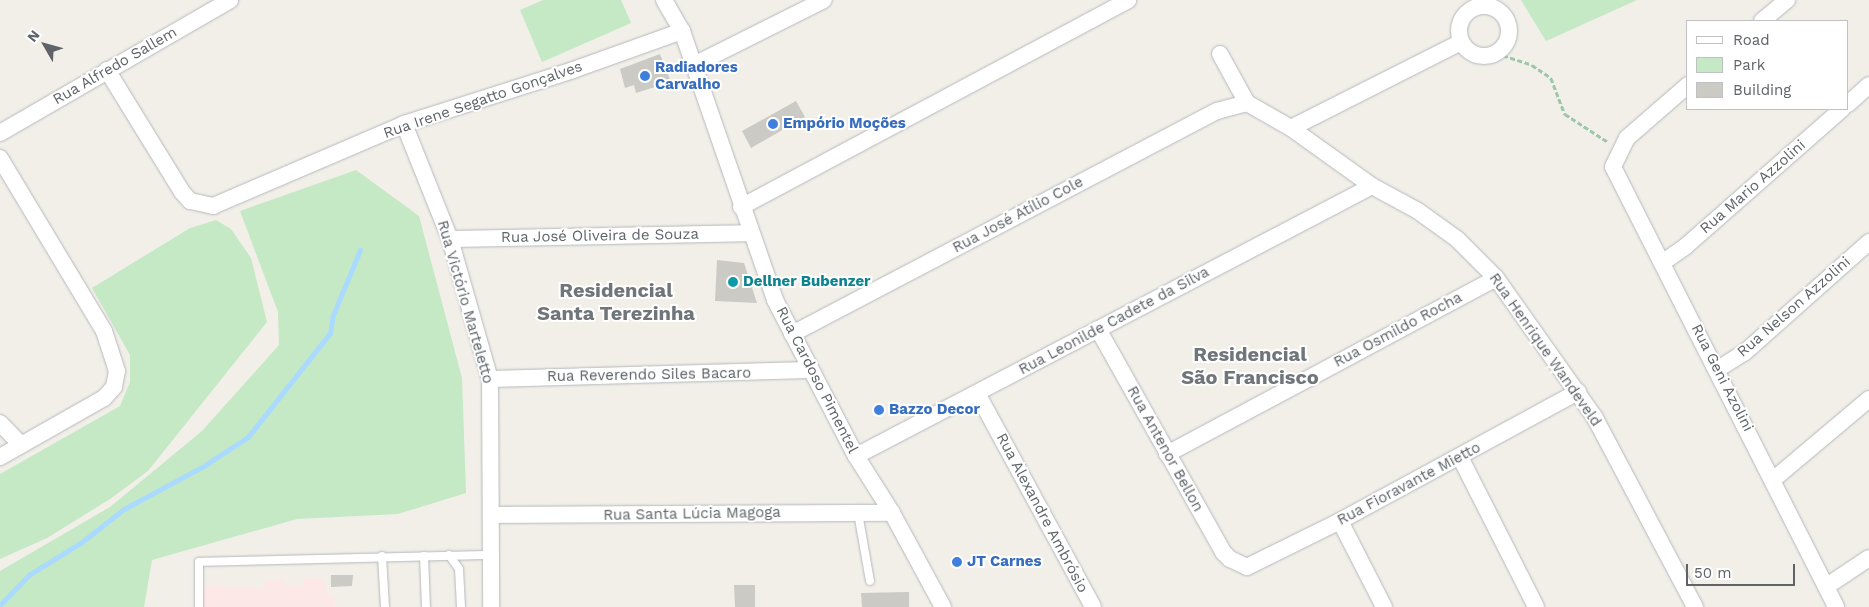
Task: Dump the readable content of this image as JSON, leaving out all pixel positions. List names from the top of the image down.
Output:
{
  "streets": {
    "street": [
      "Rua Alfredo Sallem",
      "Rua Irene Segatto Gonçalves",
      "Rua Mario Azzolini",
      "Rua José Atílio Cole",
      "Rua José Oliveira de Souza",
      "Rua Victório Marteletto",
      "Rua Nelson Azzolini",
      "Rua Leonilde Cadete da Silva",
      "Rua Osmildo Rocha",
      "Rua Henrique Wandeveld",
      "Rua Reverendo Siles Bacaro",
      "Rua Geni Azolini",
      "Rua Cardoso Pimentel",
      "Rua Antenor Bellon",
      "Rua Fioravante Mietto",
      "Rua Alexandre Ambrósio",
      "Rua Santa Lúcia Magoga"
    ]
  },
  "crossings": [
    ["Rua Alfredo Sallem", "Rua Irene Segatto Gonçalves"],
    ["Rua Irene Segatto Gonçalves", "Rua Victório Marteletto"],
    ["Rua Irene Segatto Gonçalves", "Rua Cardoso Pimentel"],
    ["Rua Mario Azzolini", "Rua Geni Azolini"],
    ["Rua José Atílio Cole", "Rua Henrique Wandeveld"],
    ["Rua José Atílio Cole", "Rua Cardoso Pimentel"],
    ["Rua José Oliveira de Souza", "Rua Victório Marteletto"],
    ["Rua José Oliveira de Souza", "Rua Cardoso Pimentel"],
    ["Rua Victório Marteletto", "Rua Reverendo Siles Bacaro"],
    ["Rua Victório Marteletto", "Rua Santa Lúcia Magoga"],
    ["Rua Nelson Azzolini", "Rua Geni Azolini"],
    ["Rua Leonilde Cadete da Silva", "Rua Henrique Wandeveld"],
    ["Rua Leonilde Cadete da Silva", "Rua Cardoso Pimentel"],
    ["Rua Leonilde Cadete da Silva", "Rua Antenor Bellon"],
    ["Rua Leonilde Cadete da Silva", "Rua Alexandre Ambrósio"],
    ["Rua Osmildo Rocha", "Rua Henrique Wandeveld"],
    ["Rua Osmildo Rocha", "Rua Antenor Bellon"],
    ["Rua Henrique Wandeveld", "Rua Fioravante Mietto"],
    ["Rua Reverendo Siles Bacaro", "Rua Cardoso Pimentel"],
    ["Rua Cardoso Pimentel", "Rua Santa Lúcia Magoga"],
    ["Rua Antenor Bellon", "Rua Fioravante Mietto"]
  ],
  "districts": ["Residencial Santa Terezinha", "Residencial São Francisco"],
  "places": [
    "Radiadores Carvalho",
    "Empório Moções",
    "Dellner Bubenzer",
    "Bazzo Decor",
    "JT Carnes"
  ],
  "legend": ["Road", "Park", "Building"],
  "scale_bar": "50 m",
  "north": "top left"
}
